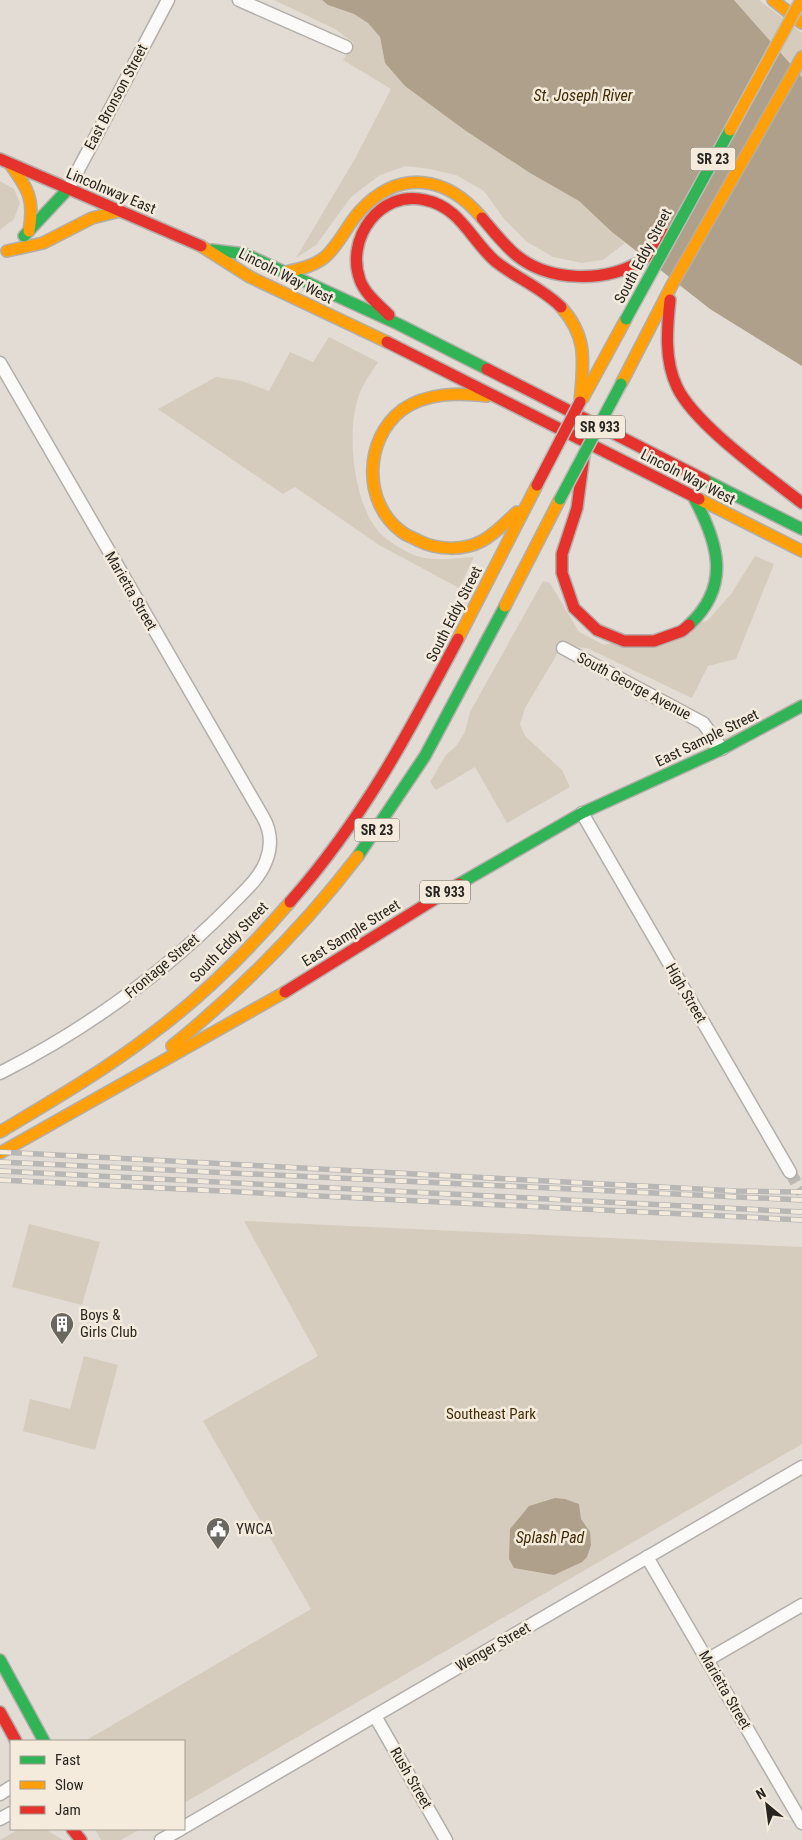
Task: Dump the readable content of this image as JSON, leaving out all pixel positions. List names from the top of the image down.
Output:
{
  "streets": {
    "main road": [
      "East Bronson Street",
      "SR 23",
      "Lincolnway East",
      "South Eddy Street",
      "Lincoln Way West",
      "SR 933",
      "East Sample Street"
    ],
    "street": [
      "Marietta Street",
      "South George Avenue",
      "Frontage Street",
      "High Street",
      "Wenger Street",
      "Rush Street"
    ]
  },
  "crossings": [
    ["East Bronson Street", "Lincolnway East"],
    ["SR 23", "East Sample Street"],
    ["Lincolnway East", "Lincoln Way West"],
    ["South Eddy Street", "SR 933"],
    ["Lincoln Way West", "SR 933"],
    ["Marietta Street", "Frontage Street"],
    ["Marietta Street", "Wenger Street"],
    ["South George Avenue", "East Sample Street"],
    ["East Sample Street", "High Street"],
    ["Wenger Street", "Rush Street"]
  ],
  "water": ["St. Joseph River", "Splash Pad"],
  "parks": ["Southeast Park"],
  "places": {
    "building": ["Boys & Girls Club"],
    "public building": ["YWCA"]
  },
  "legend": ["Fast", "Slow", "Jam"],
  "north": "top left"
}
